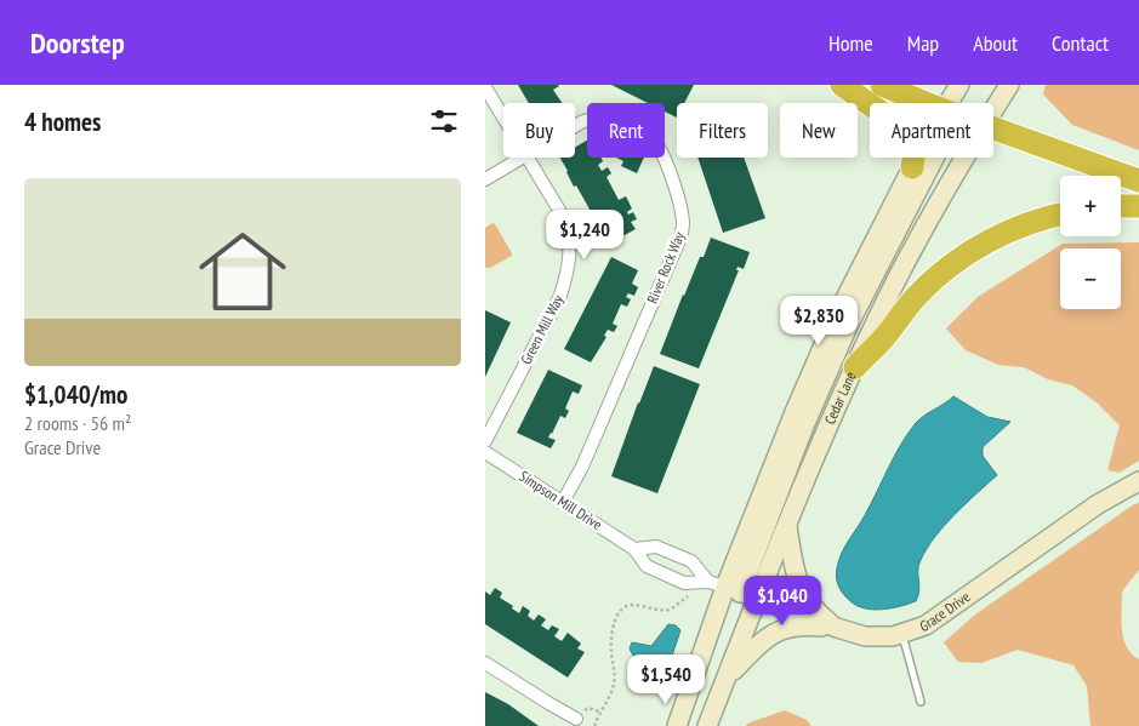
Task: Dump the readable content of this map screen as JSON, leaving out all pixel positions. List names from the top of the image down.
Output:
{
  "streets": {
    "main road": ["Cedar Lane", "Grace Drive"],
    "street": ["River Rock Way", "Green Mill Way", "Simpson Mill Drive"]
  },
  "crossings": [
    ["River Rock Way", "Simpson Mill Drive"],
    ["Cedar Lane", "Grace Drive"],
    ["Simpson Mill Drive", "Grace Drive"]
  ],
  "page": {
    "header": "Doorstep",
    "nav": [
      "Home",
      "Map",
      "About",
      "Contact"
    ],
    "heading": "4 homes",
    "chip": [
      "Buy",
      "Rent",
      "Filters",
      "New",
      "Apartment"
    ],
    "list": [
      {
        "name": "$1,040/mo",
        "note": "2 rooms · 56 m² · Grace Drive"
      }
    ],
    "map_buttons": ["+", "−"],
    "price": [
      "$1,240",
      "$2,830",
      "$1,040",
      "$1,540"
    ]
  }
}
